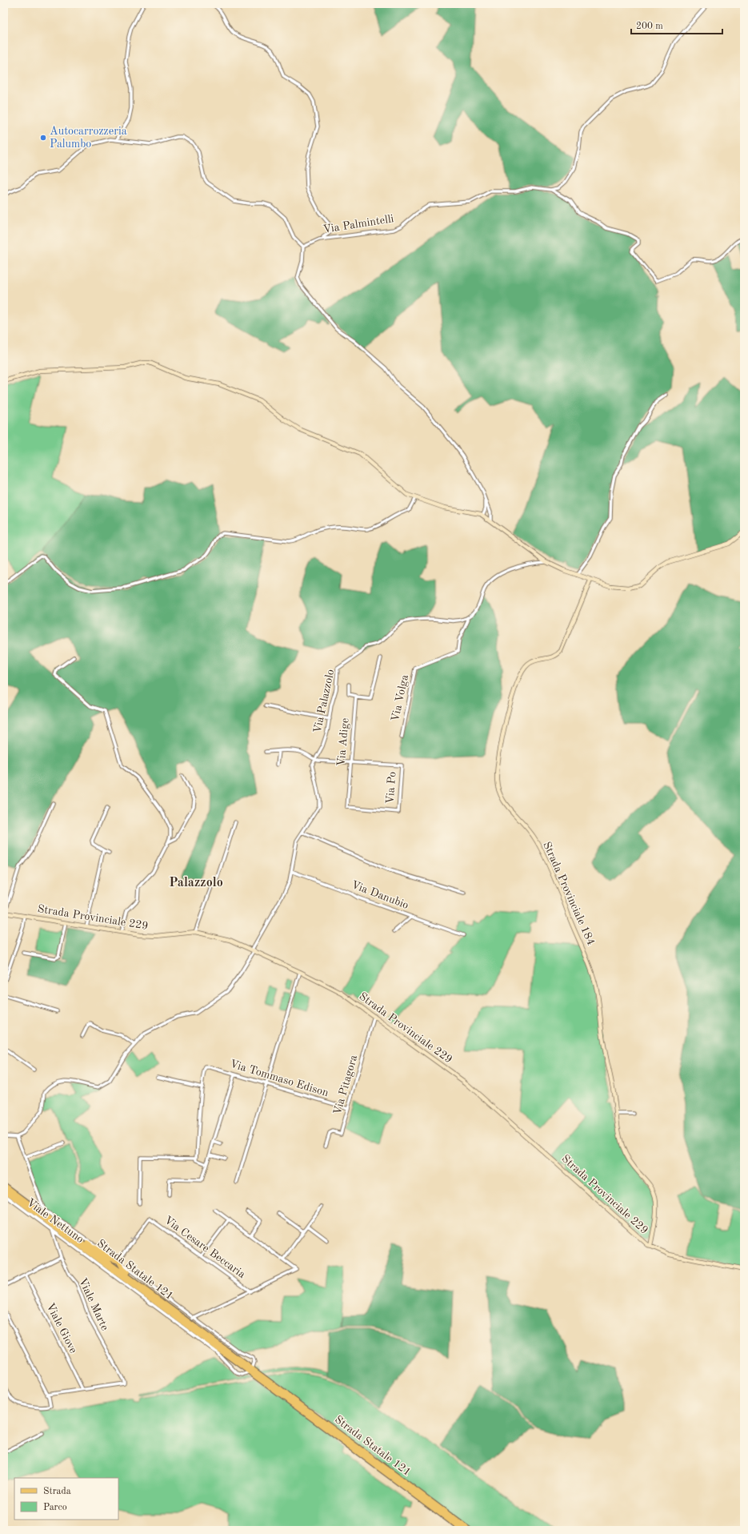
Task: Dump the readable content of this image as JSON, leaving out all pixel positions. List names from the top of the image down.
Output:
{
  "streets": {
    "main road": ["Strada Statale 121"],
    "street": [
      "Via Palmintelli",
      "Via Volga",
      "Via Palazzolo",
      "Via Adige",
      "Via Po",
      "Strada Provinciale 184",
      "Via Danubio",
      "Strada Provinciale 229",
      "Via Tommaso Edison",
      "Via Pitagora",
      "Viale Nettuno",
      "Via Cesare Beccaria",
      "Viale Marte",
      "Viale Giove"
    ]
  },
  "crossings": [
    ["Via Volga", "Via Palazzolo"],
    ["Via Adige", "Via Po"],
    ["Strada Provinciale 184", "Strada Provinciale 229"],
    ["Strada Provinciale 229", "Via Pitagora"],
    ["Via Tommaso Edison", "Via Pitagora"],
    ["Viale Nettuno", "Strada Statale 121"],
    ["Viale Nettuno", "Viale Marte"],
    ["Viale Marte", "Viale Giove"]
  ],
  "districts": ["Palazzolo"],
  "places": ["Autocarrozzeria Palumbo"],
  "legend": ["Strada", "Parco"],
  "scale_bar": "200 m"
}
